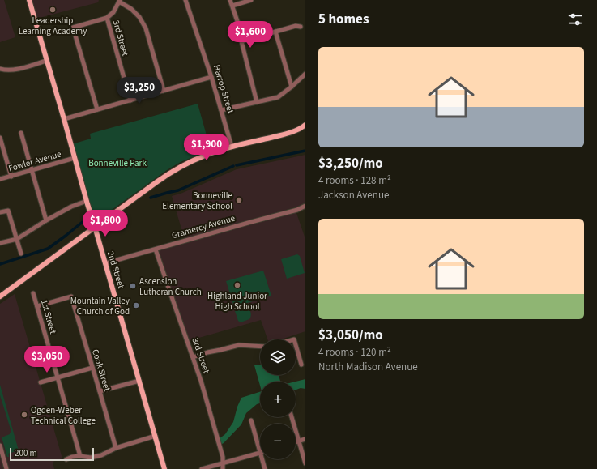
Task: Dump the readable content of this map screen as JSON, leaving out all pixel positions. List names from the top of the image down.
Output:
{
  "streets": {
    "main road": ["2nd Street"],
    "street": [
      "3rd Street",
      "Harrop Street",
      "Fowler Avenue",
      "Gramercy Avenue",
      "1st Street",
      "Cook Street"
    ]
  },
  "crossings": [
    ["3rd Street", "Gramercy Avenue"],
    ["Fowler Avenue", "2nd Street"],
    ["Gramercy Avenue", "2nd Street"],
    ["1st Street", "Cook Street"]
  ],
  "parks": ["Bonneville Park"],
  "places": [
    "Leadership Learning Academy",
    "Bonneville Elementary School",
    "Highland Junior High School",
    "Ascension Lutheran Church",
    "Mountain Valley Church of God",
    "Ogden-Weber Technical College"
  ],
  "scale_bar": "200 m",
  "page": {
    "heading": "5 homes",
    "price": [
      "$1,600",
      "$3,250",
      "$1,900",
      "$1,800",
      "$3,050"
    ],
    "list": [
      {
        "name": "$3,250/mo",
        "note": "4 rooms · 128 m² · Jackson Avenue"
      },
      {
        "name": "$3,050/mo",
        "note": "4 rooms · 120 m² · North Madison Avenue"
      }
    ],
    "map_buttons": ["+", "−"],
    "scale": "200 m"
  }
}
